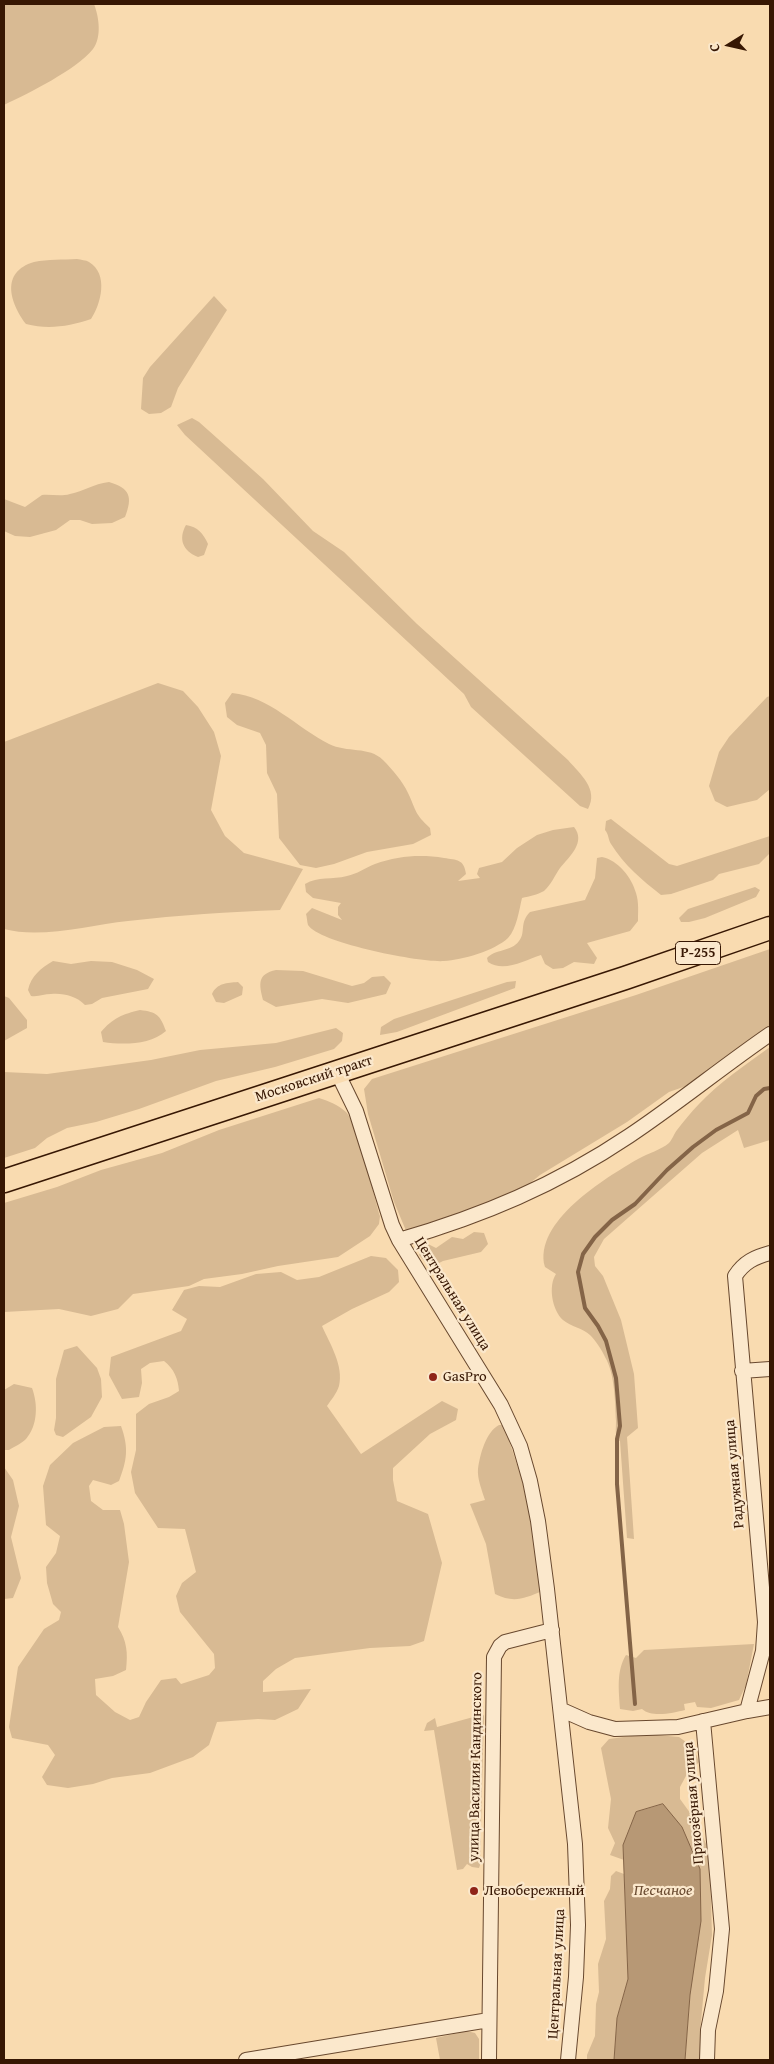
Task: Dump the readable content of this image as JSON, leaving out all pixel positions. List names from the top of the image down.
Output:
{
  "streets": {
    "highway": ["Р-255", "Московский тракт"],
    "street": [
      "Центральная улица",
      "Радужная улица",
      "улица Василия Кандинского",
      "Приозёрная улица"
    ]
  },
  "crossings": [
    ["Московский тракт", "Центральная улица"],
    ["Центральная улица", "улица Василия Кандинского"]
  ],
  "water": ["Песчаное"],
  "places": ["GasPro", "Левобережный"],
  "north": "left"
}
